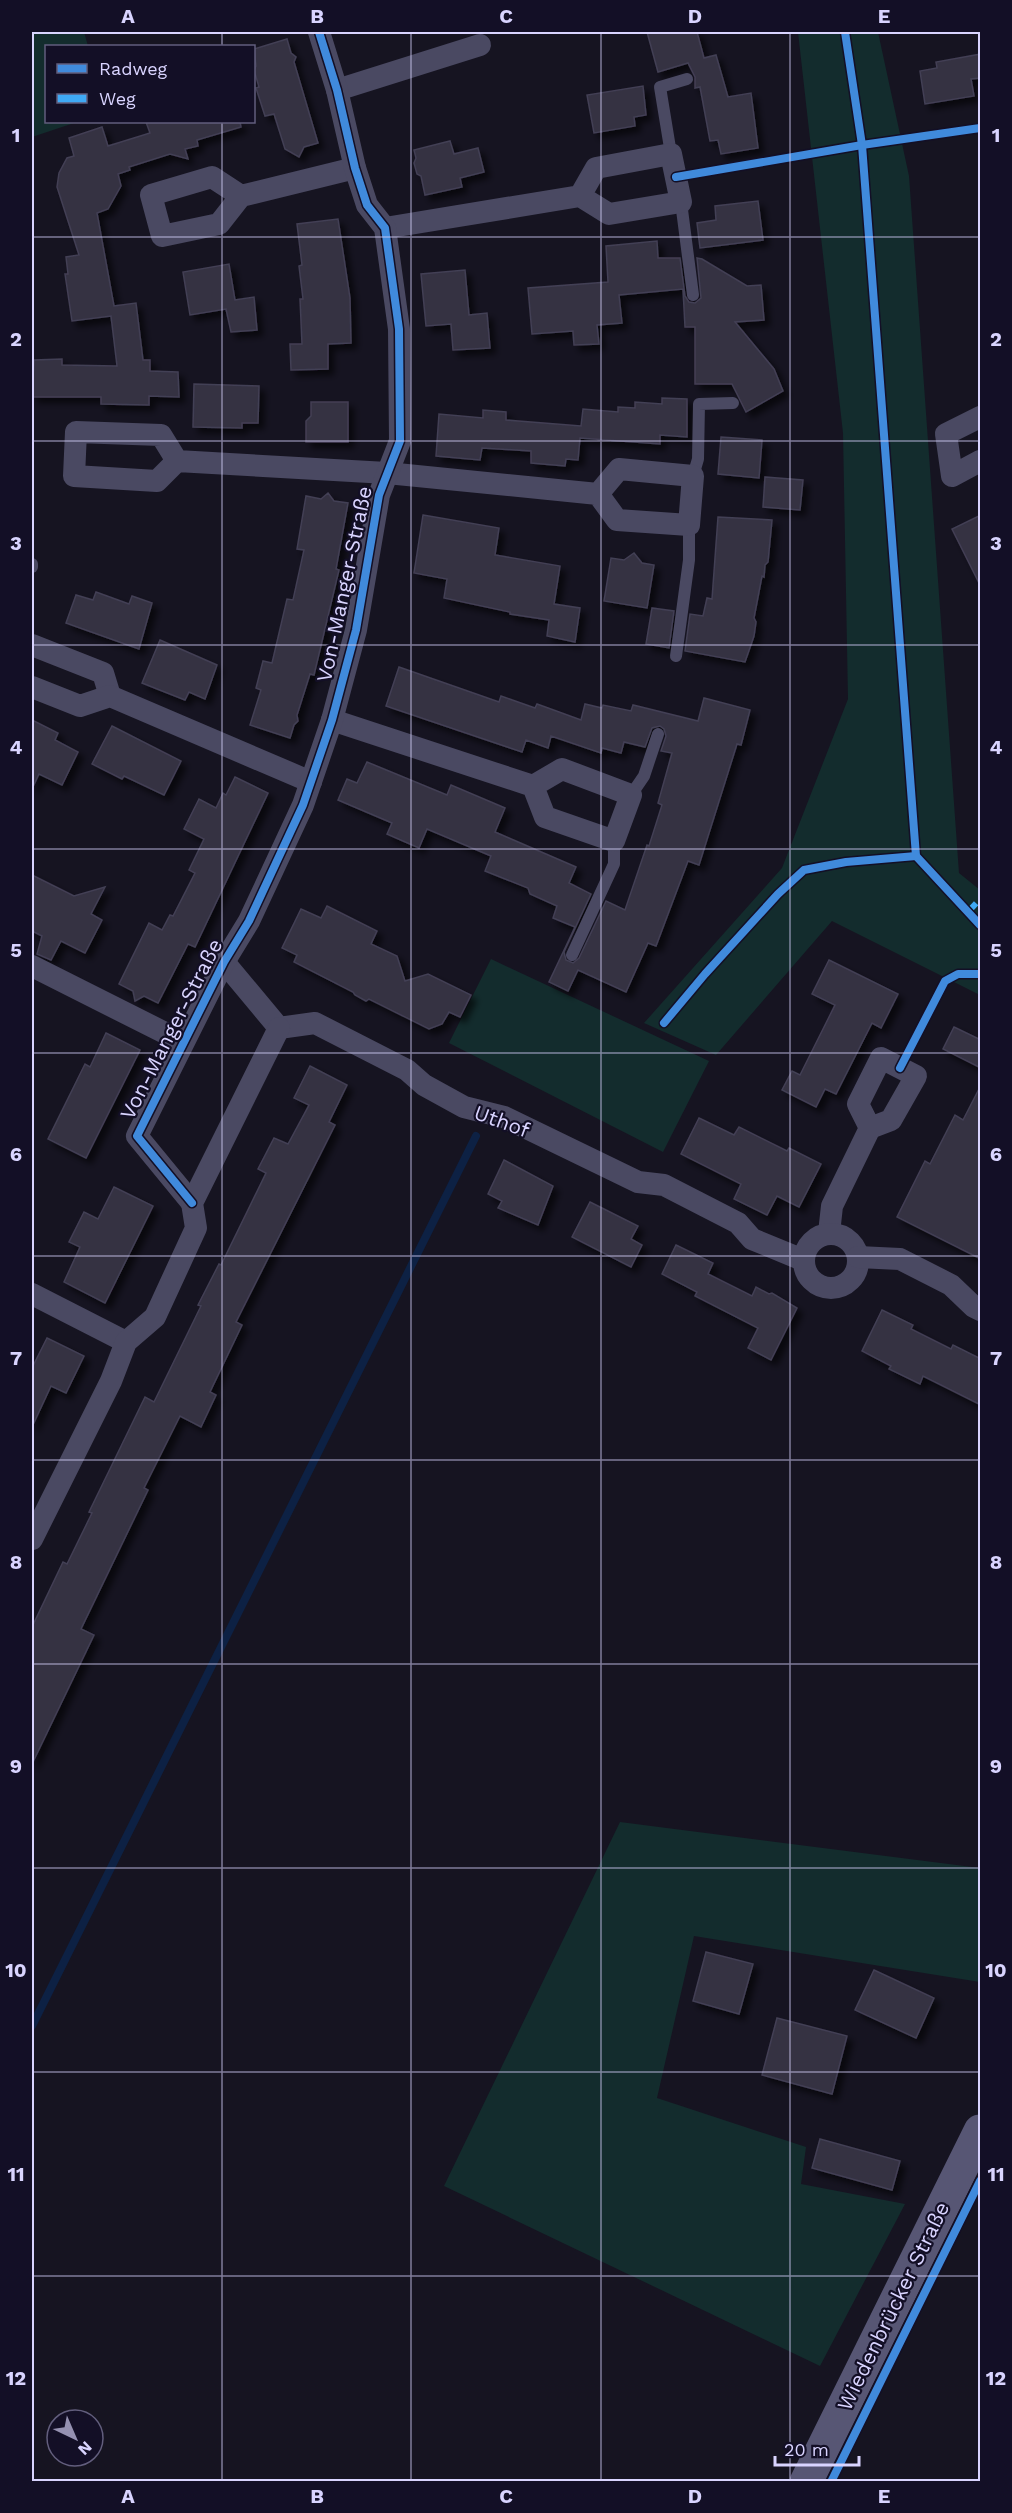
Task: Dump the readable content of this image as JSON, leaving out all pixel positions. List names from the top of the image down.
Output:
{
  "streets": {
    "street": ["Von-Manger-Straße", "Uthof", "Wiedenbrücker Straße"]
  },
  "legend": ["Radweg", "Weg"],
  "scale_bar": "20 m",
  "north": "bottom right",
  "grid": {
    "columns": [
      "A",
      "B",
      "C",
      "D",
      "E"
    ],
    "rows": [
      "1",
      "2",
      "3",
      "4",
      "5",
      "6",
      "7",
      "8",
      "9",
      "10",
      "11",
      "12"
    ]
  }
}
